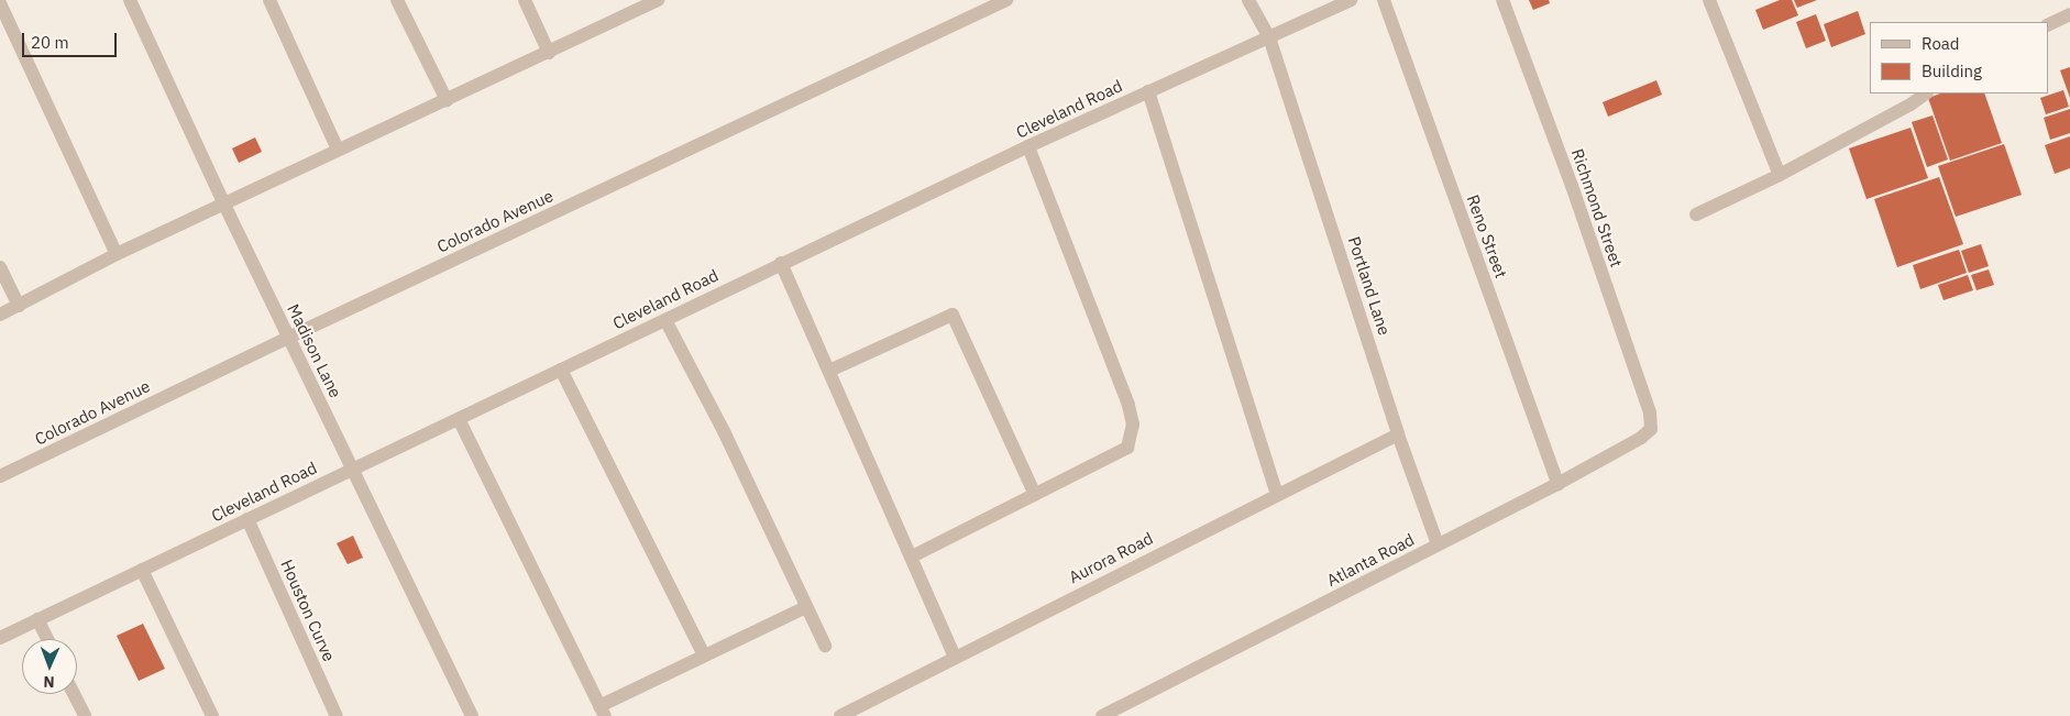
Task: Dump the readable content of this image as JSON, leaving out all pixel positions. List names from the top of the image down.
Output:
{
  "streets": {
    "street": [
      "Cleveland Road",
      "Richmond Street",
      "Colorado Avenue",
      "Reno Street",
      "Portland Lane",
      "Madison Lane",
      "Aurora Road",
      "Atlanta Road",
      "Houston Curve"
    ]
  },
  "crossings": [
    ["Cleveland Road", "Portland Lane"],
    ["Cleveland Road", "Madison Lane"],
    ["Cleveland Road", "Houston Curve"],
    ["Richmond Street", "Atlanta Road"],
    ["Colorado Avenue", "Madison Lane"],
    ["Reno Street", "Atlanta Road"],
    ["Portland Lane", "Aurora Road"],
    ["Portland Lane", "Atlanta Road"]
  ],
  "legend": ["Road", "Building"],
  "scale_bar": "20 m",
  "north": "bottom"
}
